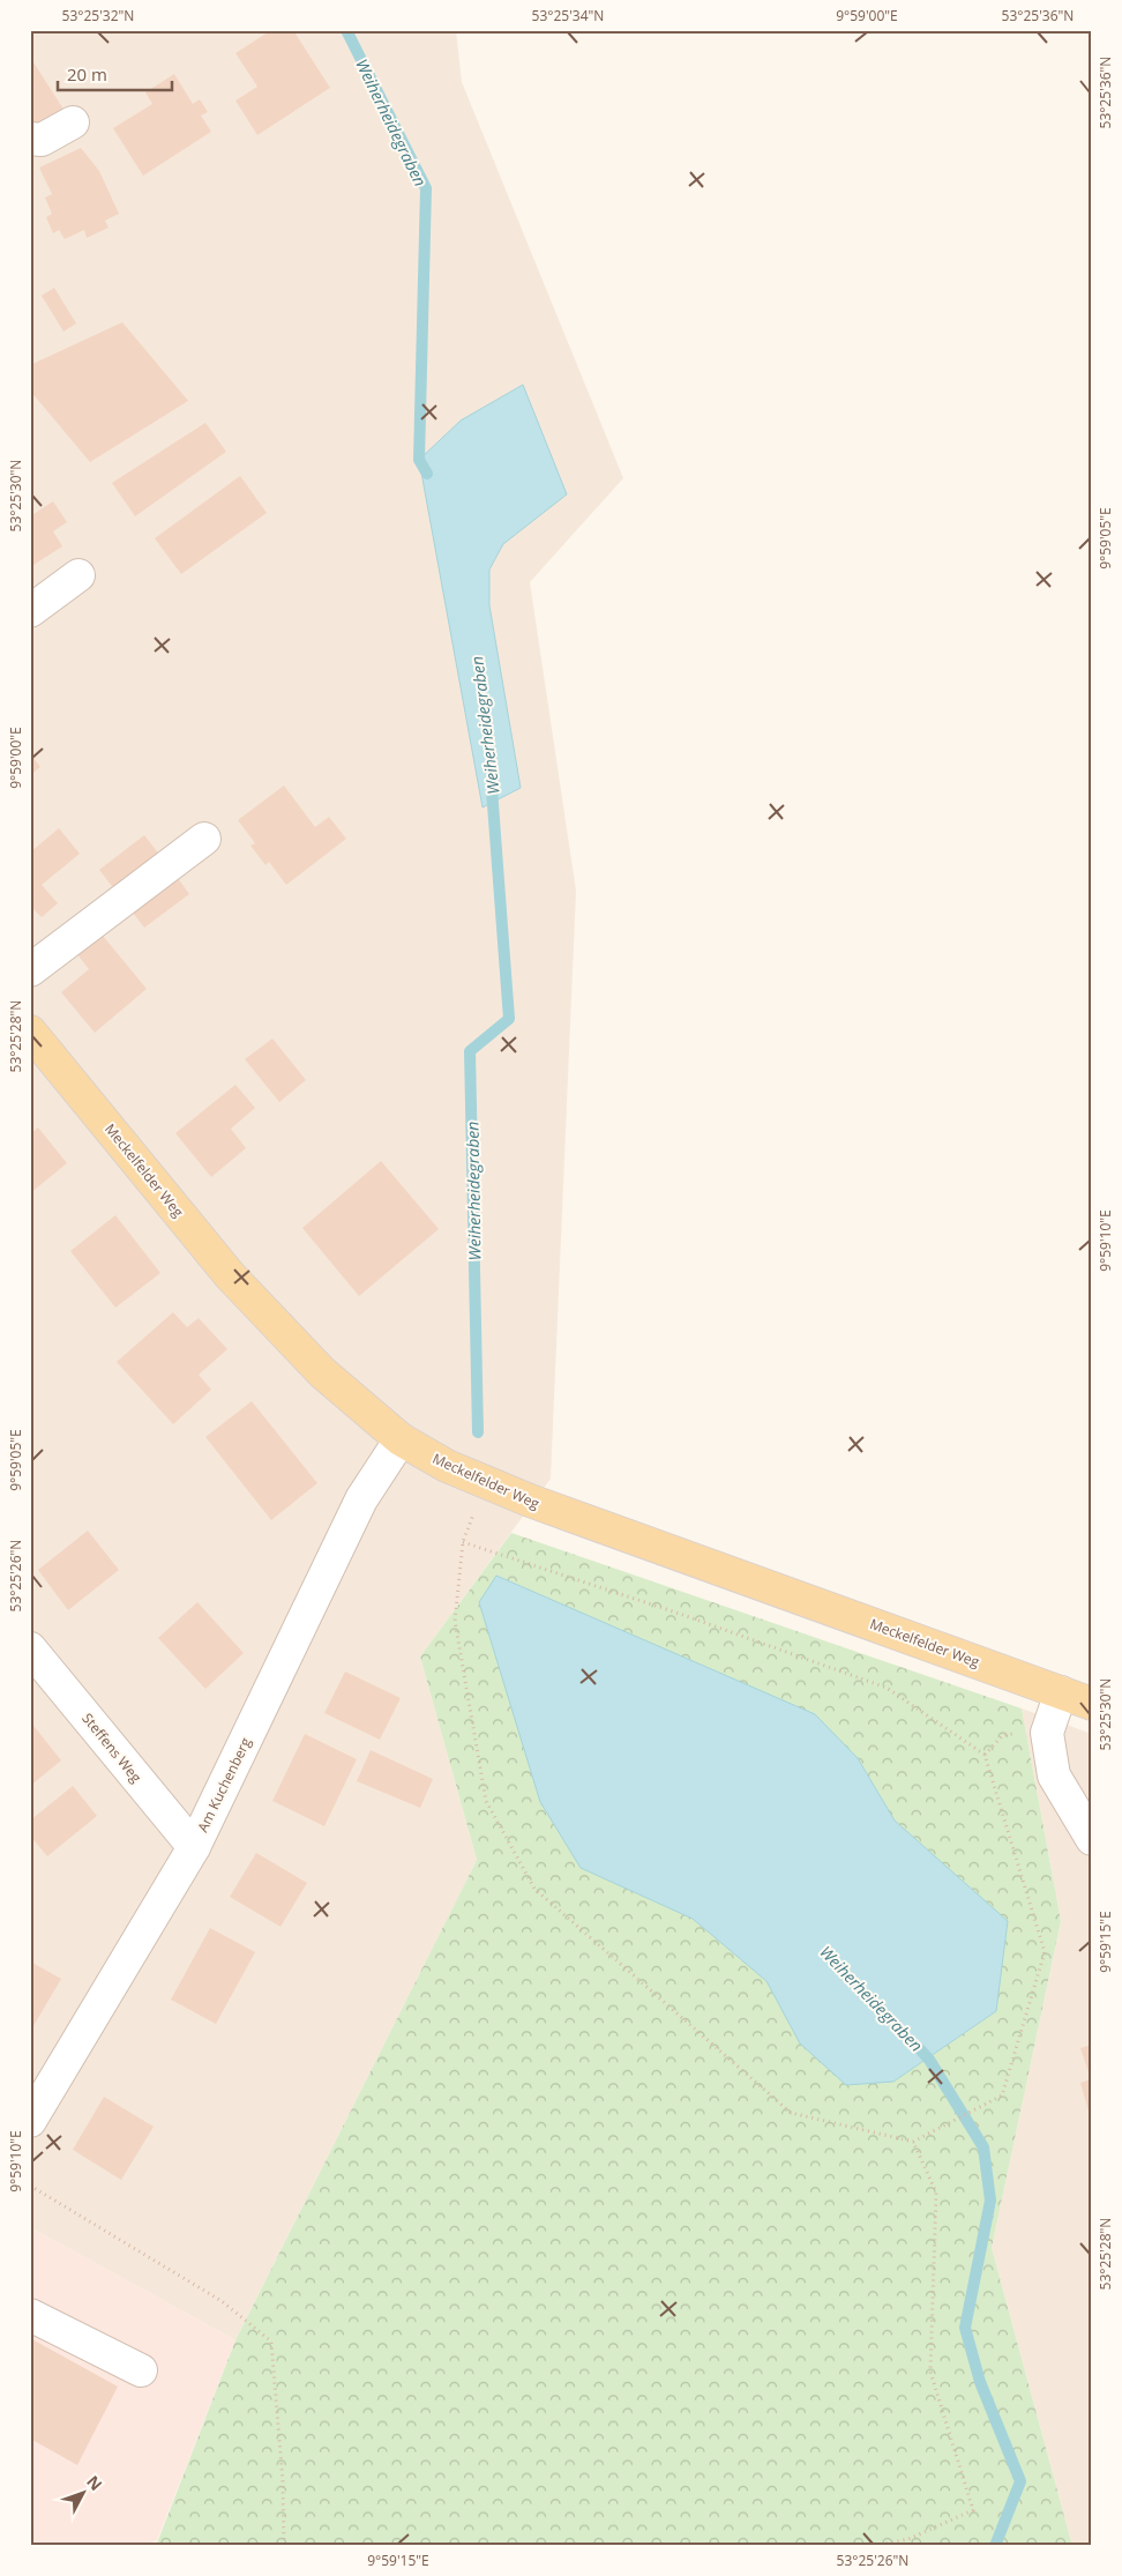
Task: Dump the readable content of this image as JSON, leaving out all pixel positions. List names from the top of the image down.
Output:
{
  "streets": {
    "main road": ["Meckelfelder Weg"],
    "street": ["Steffens Weg", "Am Kuchenberg"]
  },
  "crossings": [
    ["Meckelfelder Weg", "Am Kuchenberg"],
    ["Steffens Weg", "Am Kuchenberg"]
  ],
  "water": ["Weiherheidegraben"],
  "scale_bar": "20 m",
  "north": "top right",
  "coordinates": [
    "53°25'32\"N",
    "53°25'34\"N",
    "9°59'00\"E",
    "53°25'36\"N",
    "53°25'30\"N",
    "9°59'05\"E",
    "53°25'28\"N",
    "9°59'10\"E",
    "53°25'26\"N",
    "9°59'15\"E"
  ]
}
